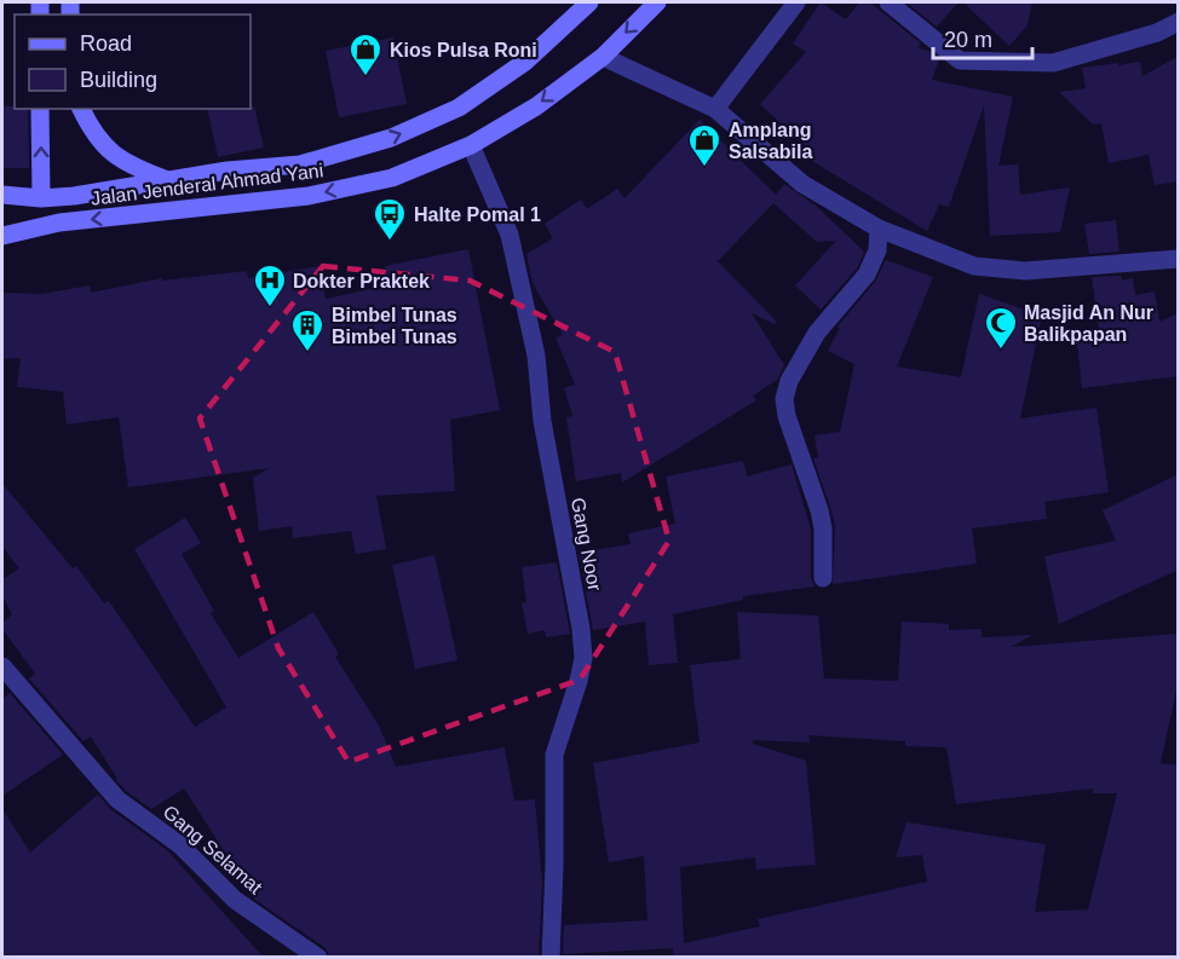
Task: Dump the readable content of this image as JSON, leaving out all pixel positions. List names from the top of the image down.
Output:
{
  "streets": {
    "main road": ["Jalan Jenderal Ahmad Yani"],
    "street": ["Gang Noor", "Gang Selamat"]
  },
  "crossings": [
    ["Jalan Jenderal Ahmad Yani", "Gang Noor"]
  ],
  "places": {
    "shop": ["Kios Pulsa Roni", "Amplang Salsabila"],
    "bus stop": ["Halte Pomal 1"],
    "hospital": ["Dokter Praktek"],
    "mosque": ["Masjid An Nur Balikpapan"],
    "building": ["Bimbel Tunas Bimbel Tunas"]
  },
  "legend": ["Road", "Building"],
  "scale_bar": "20 m"
}
